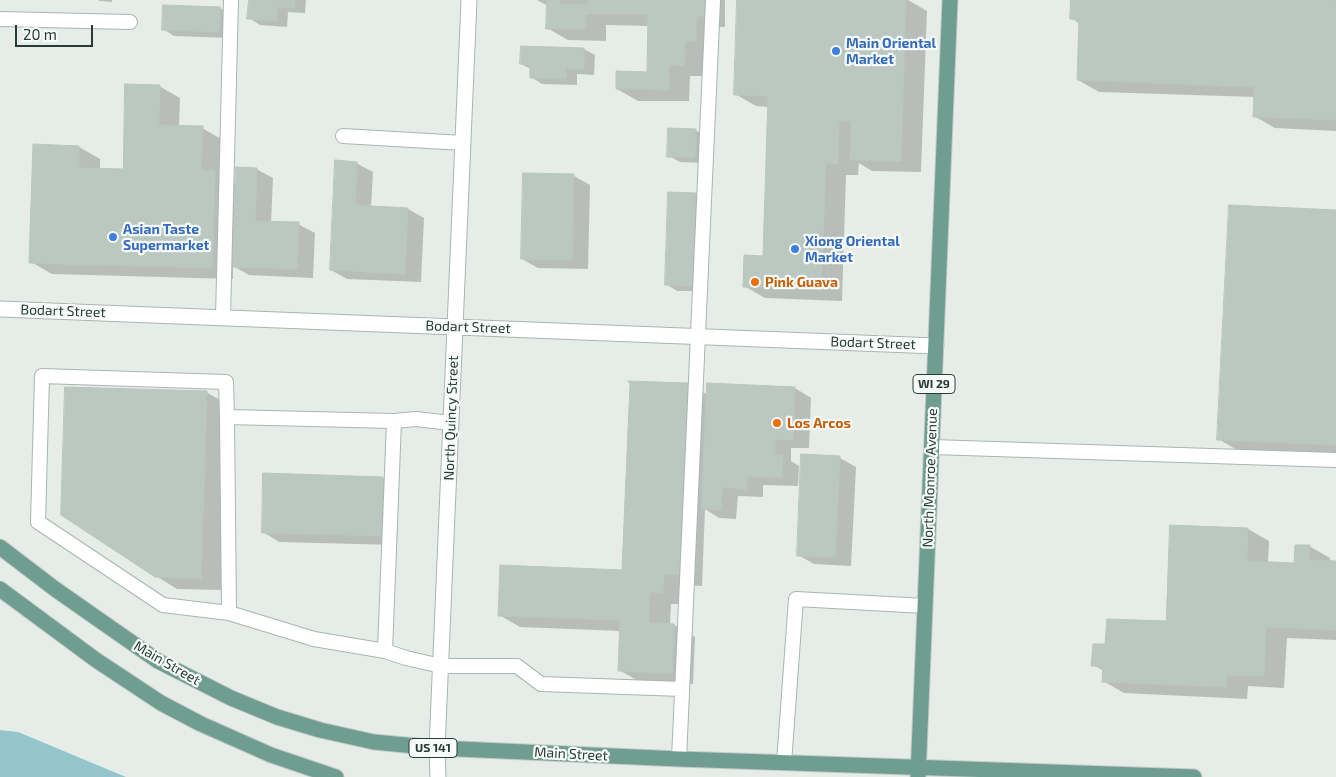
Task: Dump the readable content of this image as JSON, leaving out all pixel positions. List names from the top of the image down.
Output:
{
  "streets": {
    "main road": [
      "WI 29",
      "North Monroe Avenue",
      "Main Street",
      "US 141"
    ],
    "street": ["Bodart Street", "North Quincy Street"]
  },
  "crossings": [
    ["Bodart Street", "North Quincy Street"],
    ["Bodart Street", "North Monroe Avenue"],
    ["North Quincy Street", "Main Street"],
    ["North Monroe Avenue", "Main Street"]
  ],
  "places": [
    "Main Oriental Market",
    "Asian Taste Supermarket",
    "Xiong Oriental Market",
    "Pink Guava",
    "Los Arcos"
  ],
  "scale_bar": "20 m"
}
